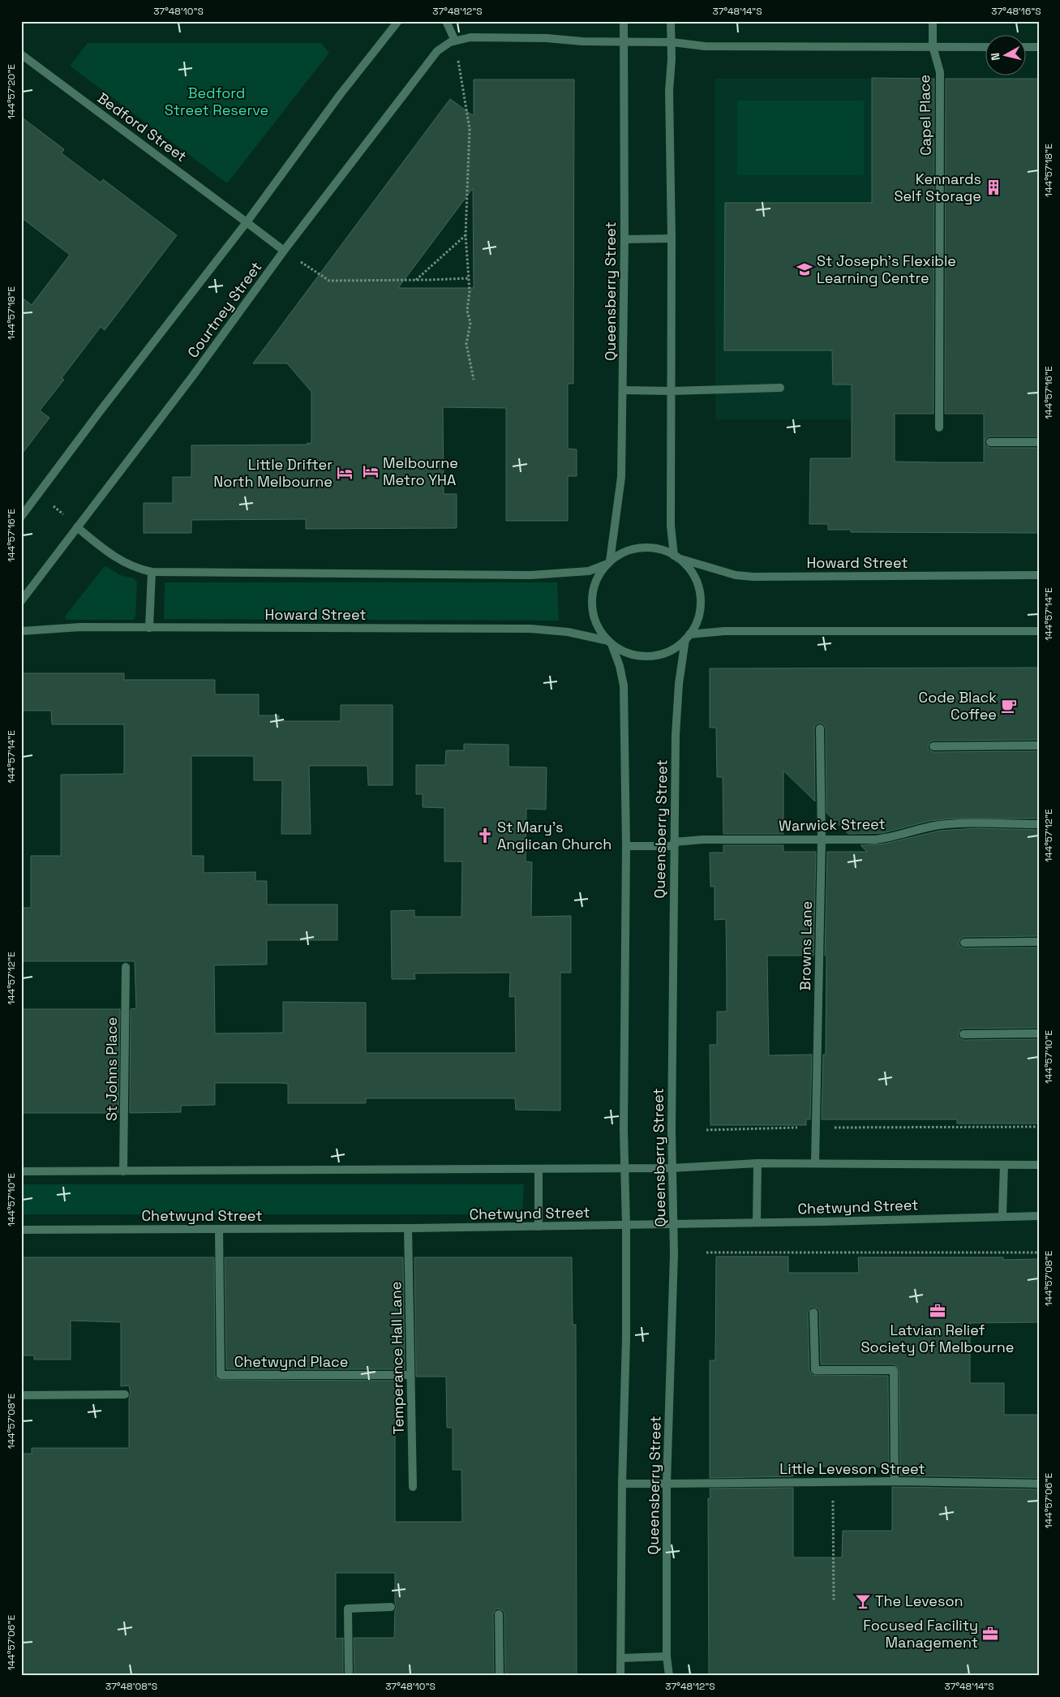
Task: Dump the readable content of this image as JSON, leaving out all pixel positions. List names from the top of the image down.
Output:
{
  "streets": {
    "street": [
      "Capel Place",
      "Bedford Street",
      "Queensberry Street",
      "Courtney Street",
      "Howard Street",
      "Warwick Street",
      "Browns Lane",
      "St Johns Place",
      "Chetwynd Street",
      "Temperance Hall Lane",
      "Chetwynd Place",
      "Little Leveson Street"
    ]
  },
  "crossings": [
    ["Bedford Street", "Courtney Street"],
    ["Queensberry Street", "Howard Street"],
    ["Queensberry Street", "Warwick Street"],
    ["Queensberry Street", "Chetwynd Street"],
    ["Queensberry Street", "Little Leveson Street"],
    ["Warwick Street", "Browns Lane"],
    ["Chetwynd Street", "Temperance Hall Lane"],
    ["Chetwynd Street", "Chetwynd Place"],
    ["Temperance Hall Lane", "Chetwynd Place"]
  ],
  "parks": ["Bedford Street Reserve"],
  "places": {
    "building": ["Kennards Self Storage"],
    "school or university": ["St Joseph's Flexible Learning Centre"],
    "hotel": ["Melbourne Metro YHA", "Little Drifter North Melbourne"],
    "cafe": ["Code Black Coffee"],
    "church": ["St Mary's Anglican Church"],
    "office": ["Latvian Relief Society Of Melbourne", "Focused Facility Management"],
    "bar": ["The Leveson"]
  },
  "north": "left",
  "coordinates": [
    "37°48'10\"S",
    "37°48'12\"S",
    "37°48'14\"S",
    "37°48'16\"S",
    "144°57'20\"E",
    "144°57'18\"E",
    "144°57'16\"E",
    "144°57'14\"E",
    "144°57'12\"E",
    "144°57'10\"E",
    "144°57'08\"E",
    "144°57'06\"E",
    "37°48'08\"S"
  ]
}
